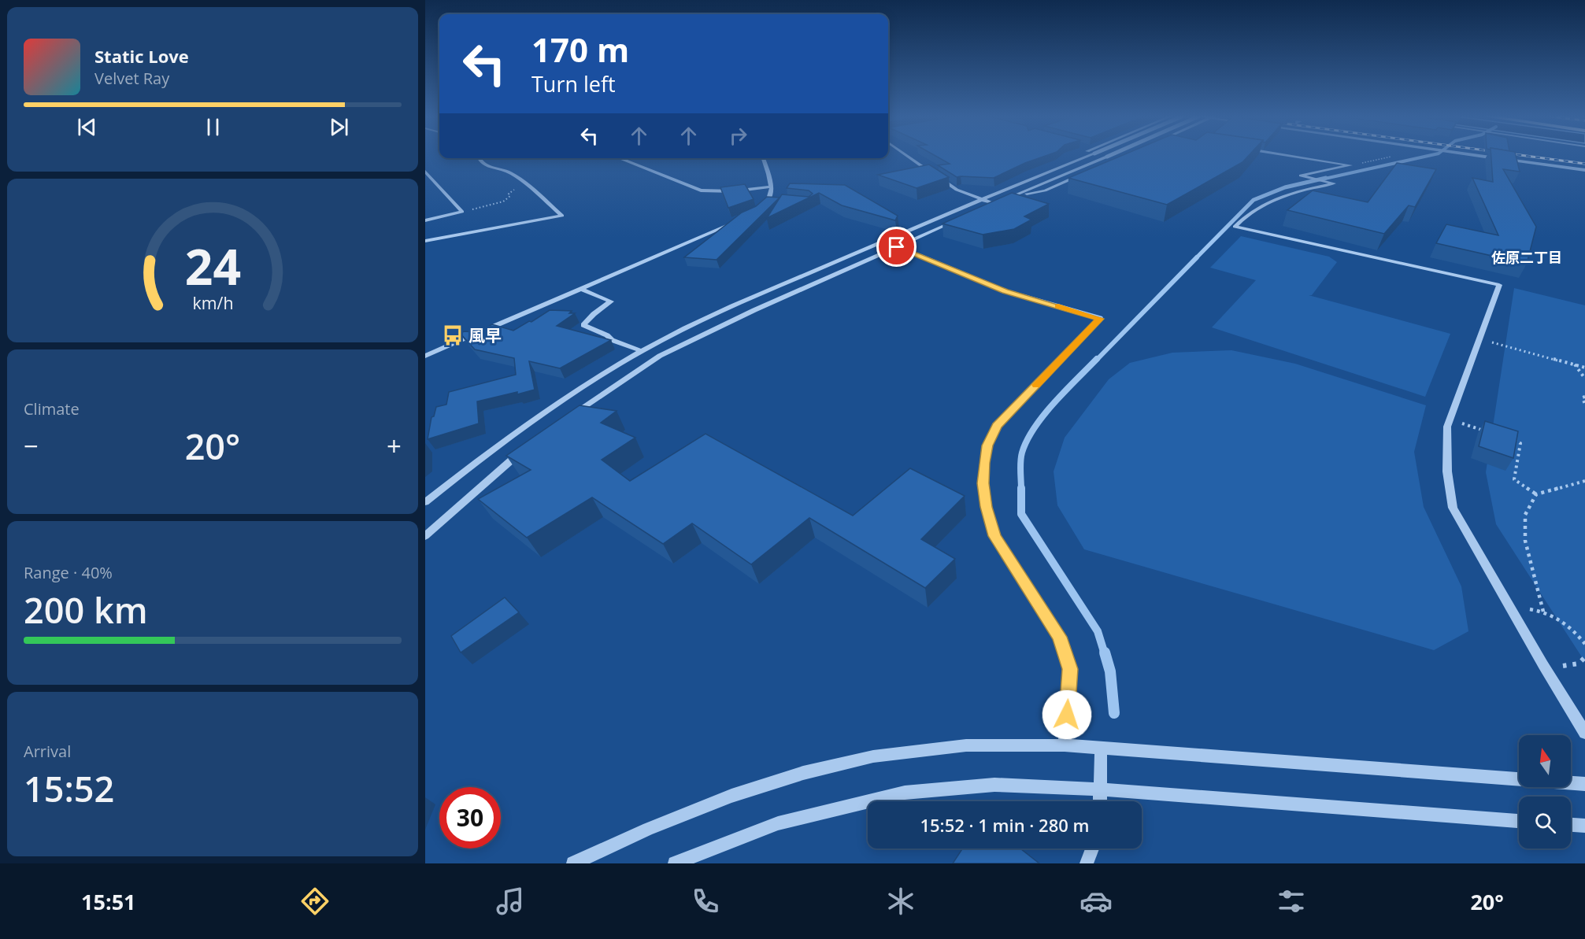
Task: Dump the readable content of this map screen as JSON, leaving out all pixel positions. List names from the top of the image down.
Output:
{
  "districts": ["佐原二丁目"],
  "places": {
    "bus stop": ["風早"]
  },
  "north": "top",
  "page": {
    "turn": ["170 m", "Turn left"],
    "song": ["Static Love", "Velvet Ray"],
    "tile": [
      "Climate",
      ["Range · 40%", "200 km"],
      ["Arrival", "15:52"]
    ],
    "heat": ["−", "20°", "+"],
    "limit": "30",
    "trip": "15:52 · 1 min · 280 m",
    "tabs": ["15:51", "20°"],
    "gauge": ["24", "km/h"]
  }
}
